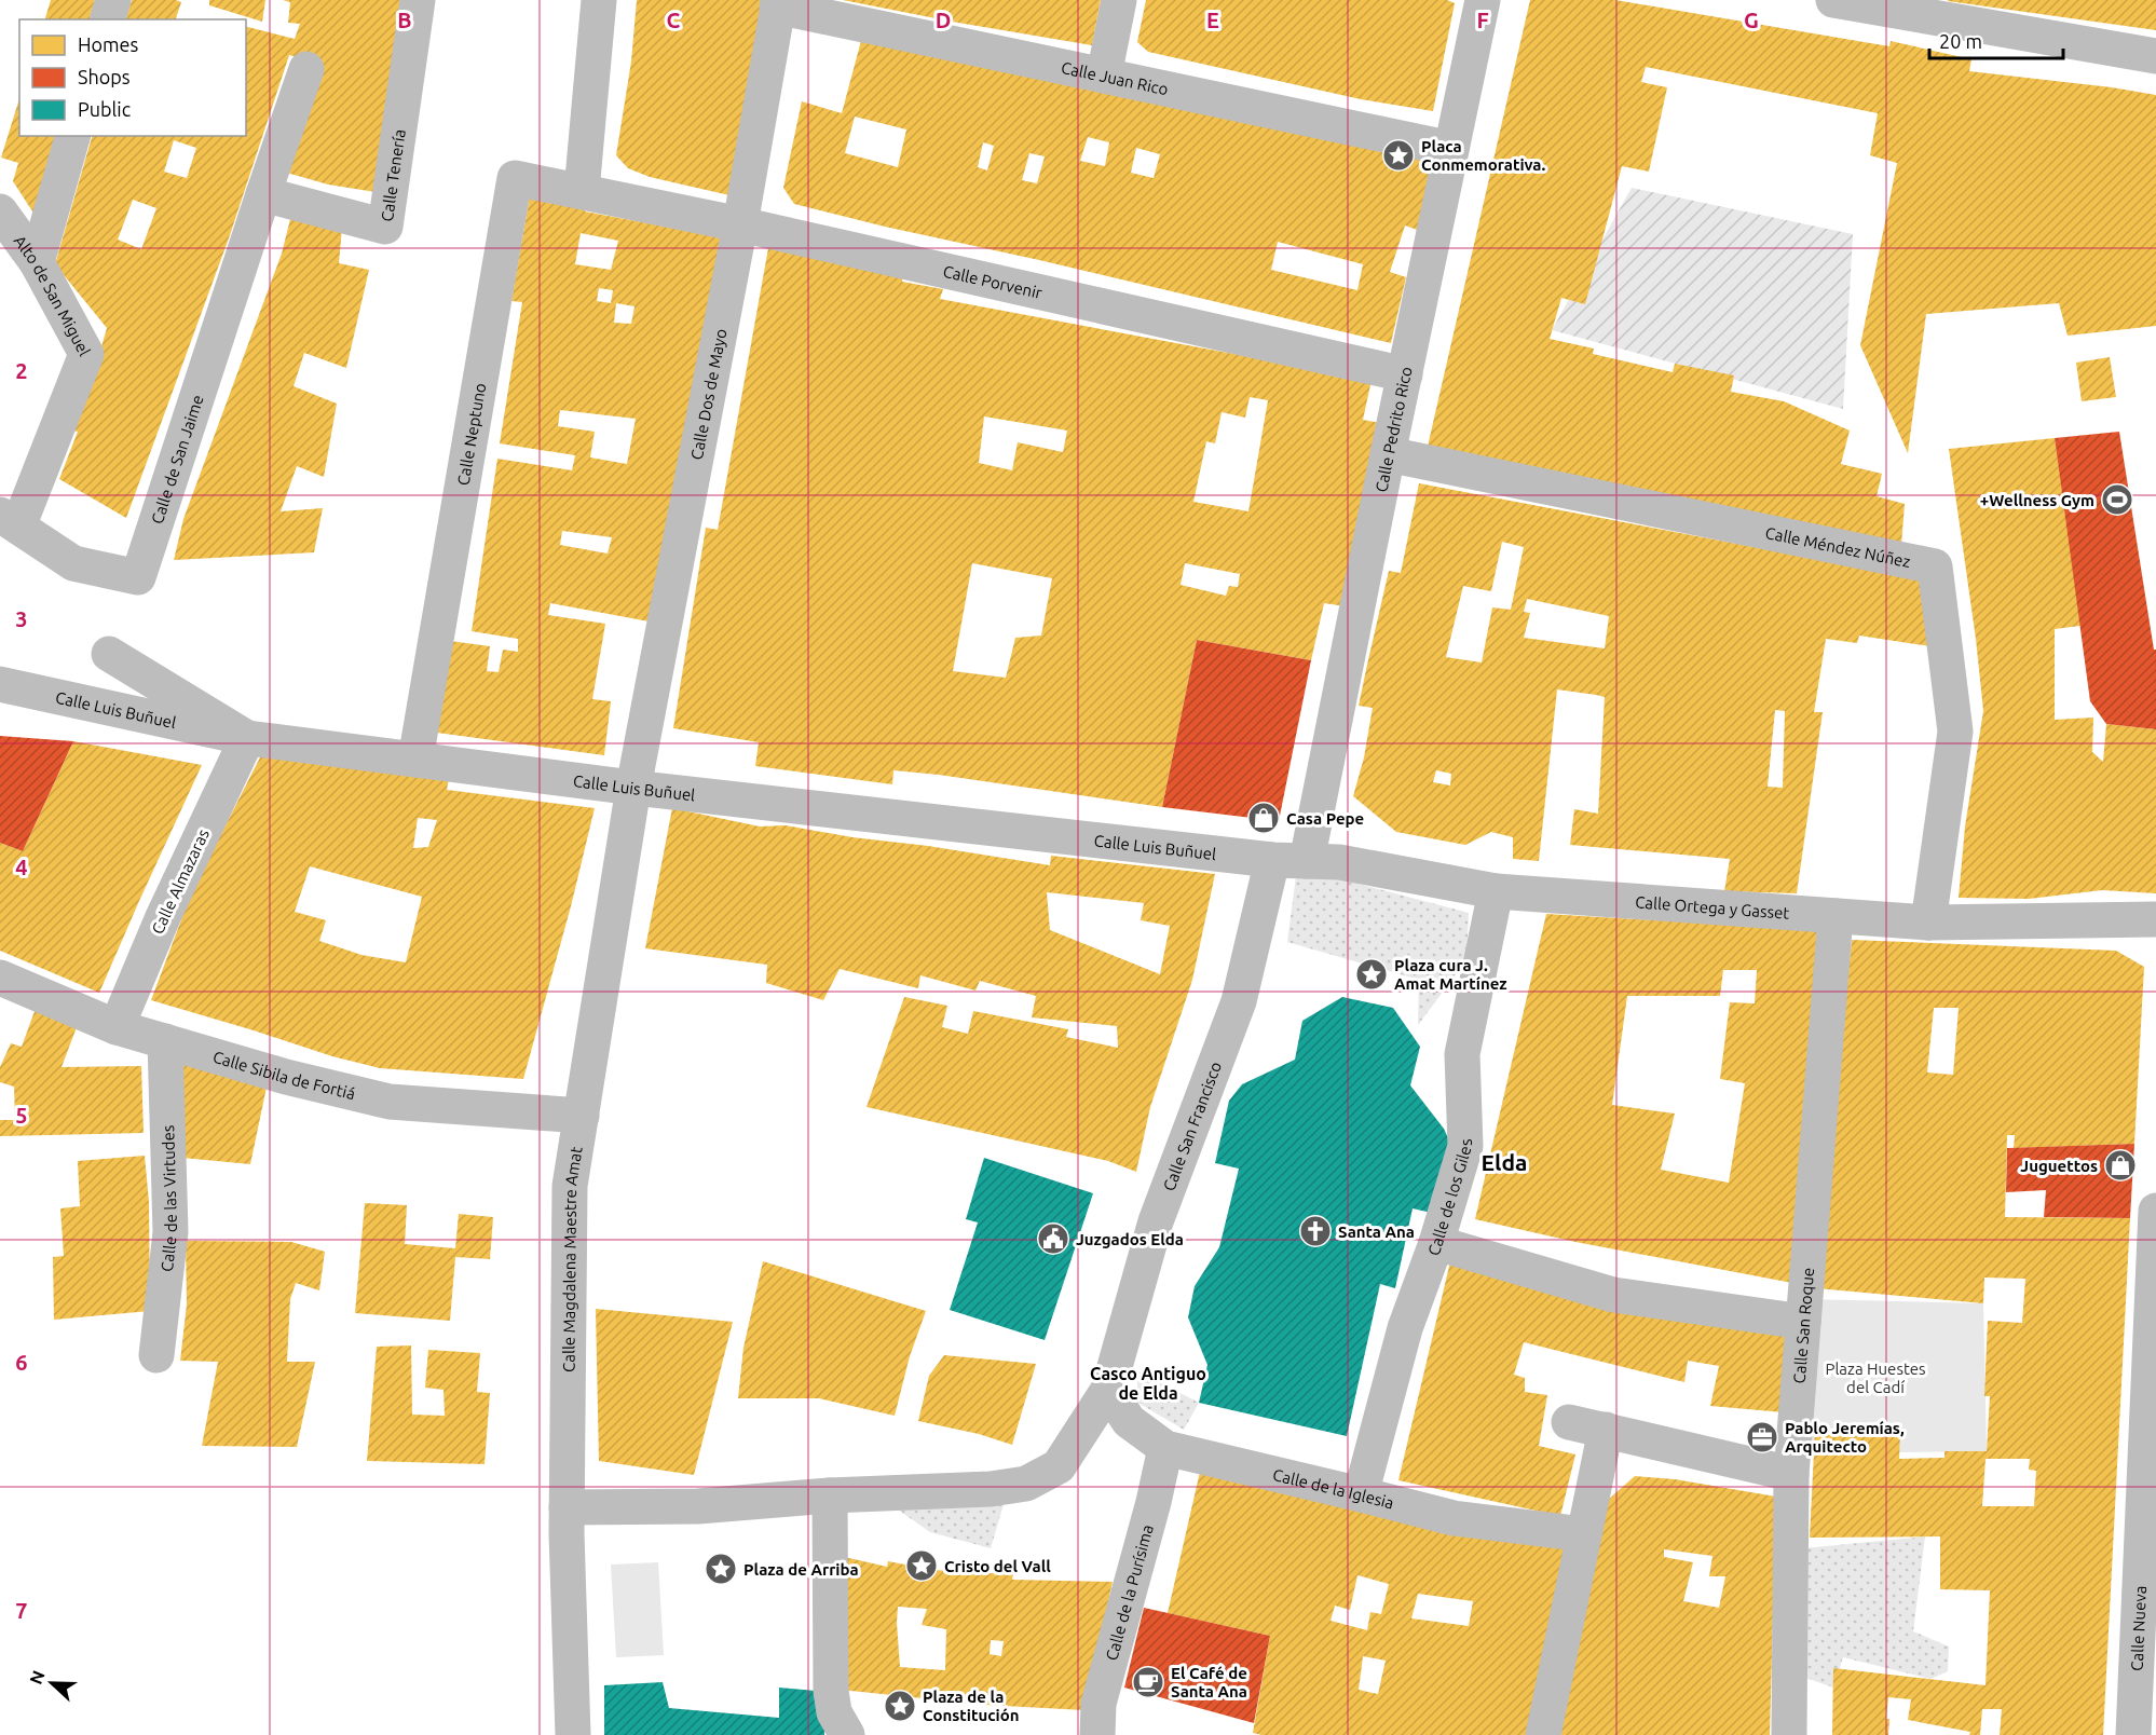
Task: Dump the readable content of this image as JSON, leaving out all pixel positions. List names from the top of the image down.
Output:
{
  "streets": {
    "street": [
      "Calle Juan Rico",
      "Calle Tenería",
      "Calle Porvenir",
      "Alto de San Miguel",
      "Calle Dos de Mayo",
      "Calle Pedrito Rico",
      "Calle Neptuno",
      "Calle de San Jaime",
      "Calle Méndez Núñez",
      "Calle Luis Buñuel",
      "Calle Almazaras",
      "Calle Ortega y Gasset",
      "Calle Sibila de Fortiá",
      "Calle San Francisco",
      "Calle de los Giles",
      "Calle de las Virtudes",
      "Calle Magdalena Maestre Amat",
      "Calle San Roque",
      "Calle de la Iglesia",
      "Calle de la Purísima",
      "Calle Nueva"
    ]
  },
  "crossings": [
    ["Calle Juan Rico", "Calle Dos de Mayo"],
    ["Calle Juan Rico", "Calle Pedrito Rico"],
    ["Calle Tenería", "Calle de San Jaime"],
    ["Calle Porvenir", "Calle Dos de Mayo"],
    ["Calle Porvenir", "Calle Pedrito Rico"],
    ["Calle Porvenir", "Calle Neptuno"],
    ["Alto de San Miguel", "Calle de San Jaime"],
    ["Calle Dos de Mayo", "Calle Luis Buñuel"],
    ["Calle Dos de Mayo", "Calle Magdalena Maestre Amat"],
    ["Calle Pedrito Rico", "Calle Méndez Núñez"],
    ["Calle Pedrito Rico", "Calle Luis Buñuel"],
    ["Calle Pedrito Rico", "Calle Ortega y Gasset"],
    ["Calle Pedrito Rico", "Calle San Francisco"],
    ["Calle Neptuno", "Calle Luis Buñuel"],
    ["Calle Méndez Núñez", "Calle Ortega y Gasset"],
    ["Calle Luis Buñuel", "Calle Almazaras"],
    ["Calle Luis Buñuel", "Calle Ortega y Gasset"],
    ["Calle Luis Buñuel", "Calle San Francisco"],
    ["Calle Luis Buñuel", "Calle Magdalena Maestre Amat"],
    ["Calle Almazaras", "Calle Sibila de Fortiá"],
    ["Calle Ortega y Gasset", "Calle San Francisco"],
    ["Calle Ortega y Gasset", "Calle de los Giles"],
    ["Calle Ortega y Gasset", "Calle San Roque"],
    ["Calle Sibila de Fortiá", "Calle de las Virtudes"],
    ["Calle Sibila de Fortiá", "Calle Magdalena Maestre Amat"],
    ["Calle San Francisco", "Calle de la Iglesia"],
    ["Calle de los Giles", "Calle de la Iglesia"],
    ["Calle de la Iglesia", "Calle de la Purísima"]
  ],
  "districts": ["Elda", "Casco Antiguo de Elda"],
  "parks": ["Plaza Huestes del Cadí"],
  "places": {
    "place": [
      "Placa Conmemorativa.",
      "Plaza cura J. Amat Martínez",
      "Cristo del Vall",
      "Plaza de Arriba",
      "Plaza de la Constitución"
    ],
    "sports": ["+Wellness Gym"],
    "shop": ["Casa Pepe", "Juguettos"],
    "church": ["Santa Ana"],
    "public building": ["Juzgados Elda"],
    "office": ["Pablo Jeremías, Arquitecto"],
    "cafe": ["El Café de Santa Ana"]
  },
  "legend": ["Homes", "Shops", "Public"],
  "scale_bar": "20 m",
  "north": "left",
  "grid": {
    "columns": [
      "B",
      "C",
      "D",
      "E",
      "F",
      "G"
    ],
    "rows": [
      "2",
      "3",
      "4",
      "5",
      "6",
      "7"
    ]
  }
}
